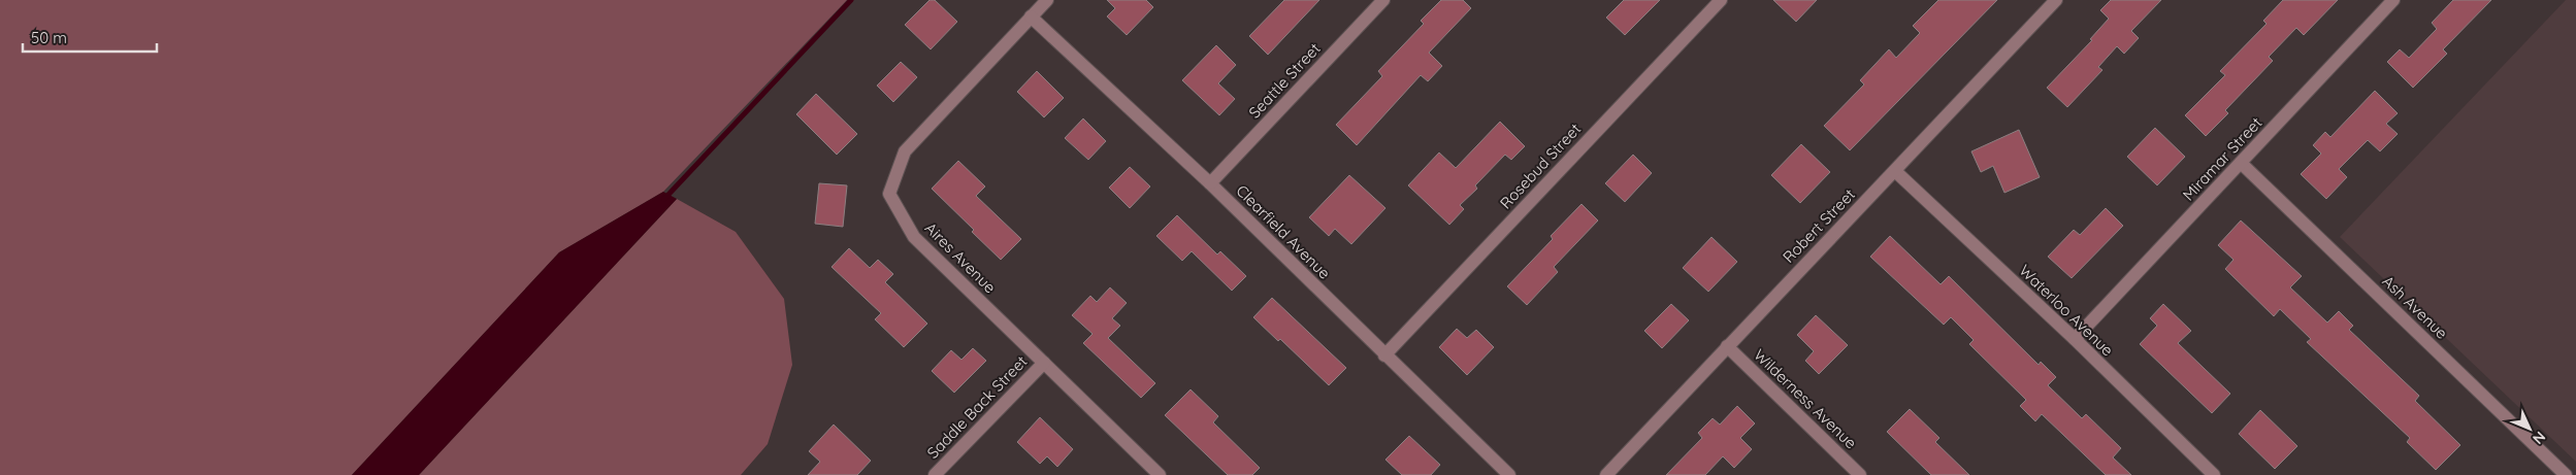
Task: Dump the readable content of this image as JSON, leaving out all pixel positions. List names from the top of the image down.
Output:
{
  "streets": {
    "street": [
      "Seattle Street",
      "Miramar Street",
      "Rosebud Street",
      "Robert Street",
      "Clearfield Avenue",
      "Aires Avenue",
      "Ash Avenue",
      "Waterloo Avenue",
      "Wilderness Avenue",
      "Saddle Back Street"
    ]
  },
  "crossings": [
    ["Seattle Street", "Clearfield Avenue"],
    ["Miramar Street", "Ash Avenue"],
    ["Miramar Street", "Waterloo Avenue"],
    ["Rosebud Street", "Clearfield Avenue"],
    ["Robert Street", "Waterloo Avenue"],
    ["Robert Street", "Wilderness Avenue"],
    ["Clearfield Avenue", "Aires Avenue"],
    ["Aires Avenue", "Saddle Back Street"]
  ],
  "scale_bar": "50 m",
  "north": "bottom right"
}
